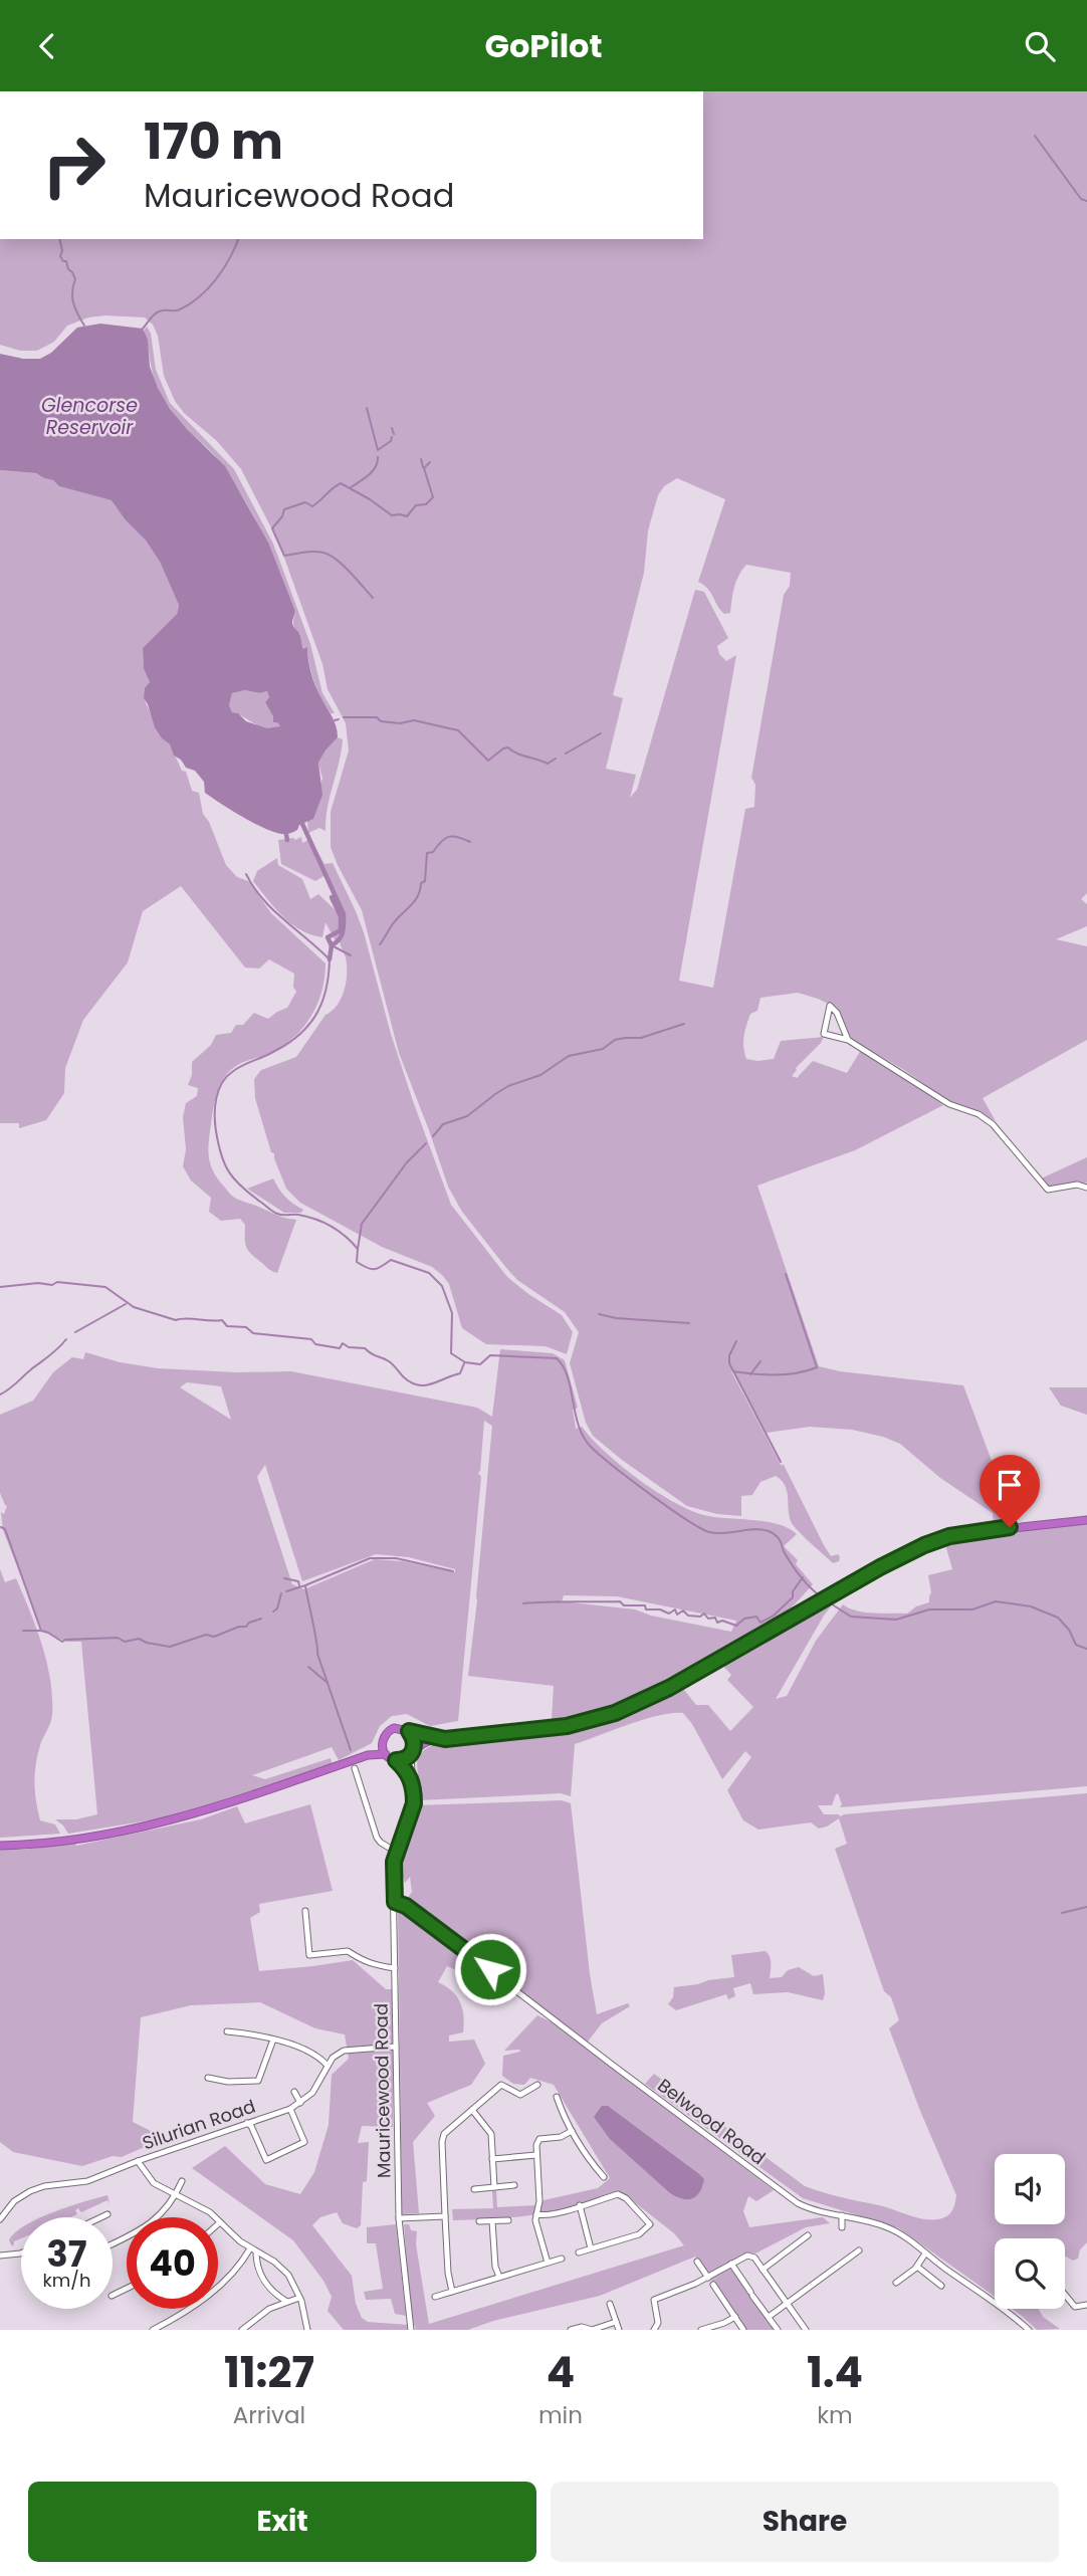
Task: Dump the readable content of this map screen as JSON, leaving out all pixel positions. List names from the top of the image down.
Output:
{
  "streets": {
    "street": ["Mauricewood Road", "Belwood Road", "Silurian Road"]
  },
  "crossings": [
    ["Mauricewood Road", "Belwood Road"],
    ["Mauricewood Road", "Silurian Road"]
  ],
  "water": ["Glencorse Reservoir"],
  "page": {
    "header": "GoPilot",
    "turn": ["170 m", "Mauricewood Road"],
    "speed": "37 km/h",
    "limit": "40",
    "eta": [
      "11:27",
      "Arrival",
      "4",
      "min",
      "1.4",
      "km"
    ],
    "buttons": ["Exit", "Share"]
  }
}
